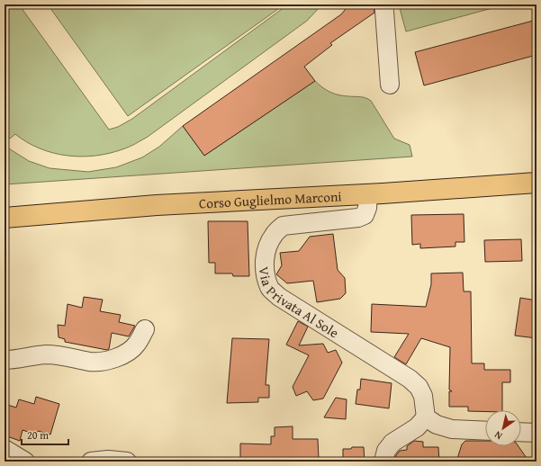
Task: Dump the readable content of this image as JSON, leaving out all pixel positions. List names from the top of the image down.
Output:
{
  "streets": {
    "main road": ["Corso Guglielmo Marconi"],
    "street": ["Via Privata Al Sole"]
  },
  "crossings": [
    ["Corso Guglielmo Marconi", "Via Privata Al Sole"]
  ],
  "scale_bar": "20 m",
  "north": "bottom left"
}
